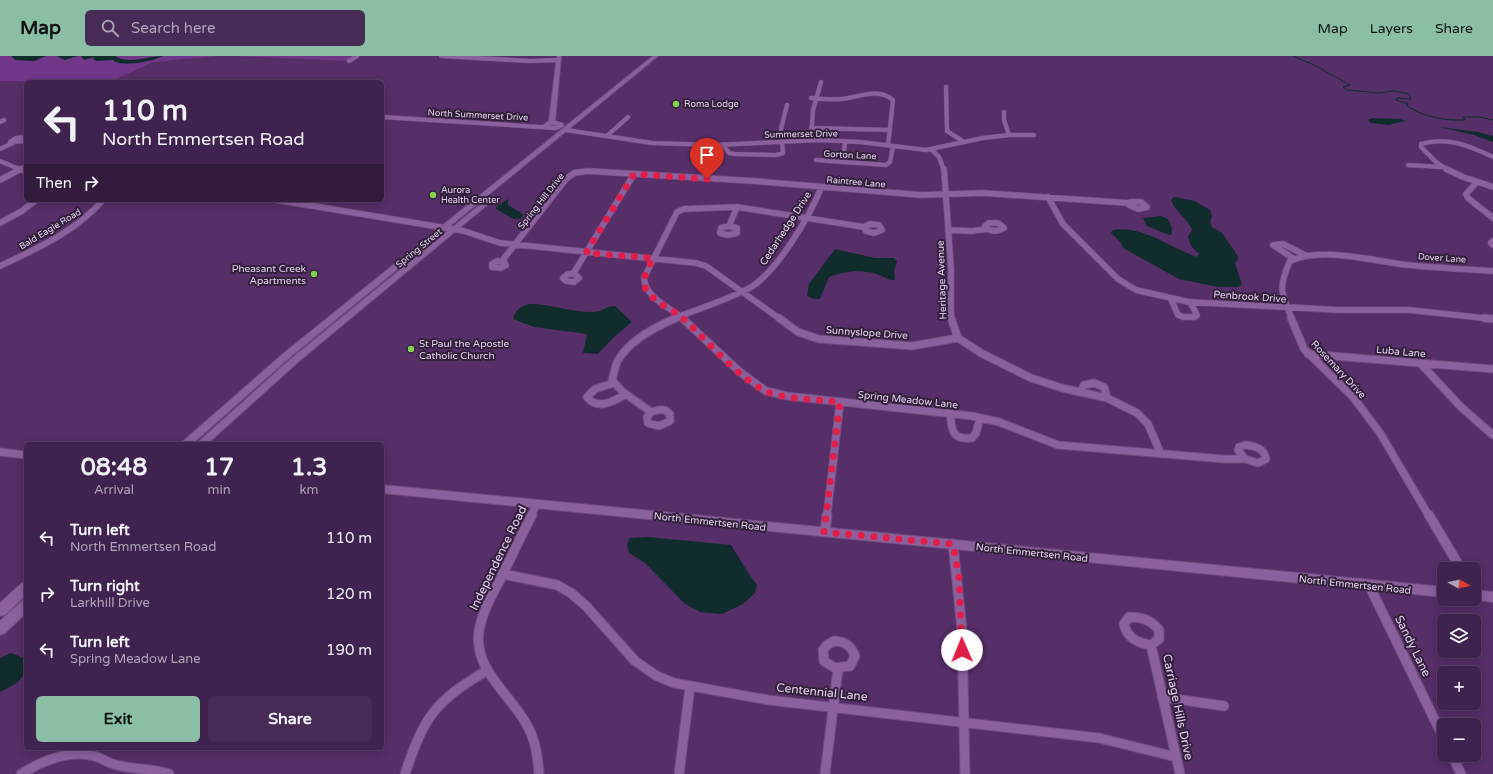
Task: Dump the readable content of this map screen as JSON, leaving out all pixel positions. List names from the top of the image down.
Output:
{
  "streets": {
    "main road": ["Spring Street"],
    "street": [
      "North Summerset Drive",
      "Summerset Drive",
      "Gorton Lane",
      "Raintree Lane",
      "Spring Hill Drive",
      "Cedarhedge Drive",
      "Bald Eagle Road",
      "Dover Lane",
      "Heritage Avenue",
      "Penbrook Drive",
      "Sunnyslope Drive",
      "Luba Lane",
      "Rosemary Drive",
      "Spring Meadow Lane",
      "North Emmertsen Road",
      "Independence Road",
      "Sandy Lane",
      "Centennial Lane",
      "Carriage Hills Drive"
    ]
  },
  "crossings": [
    ["Summerset Drive", "Gorton Lane"],
    ["Summerset Drive", "Spring Street"],
    ["Summerset Drive", "Heritage Avenue"],
    ["Raintree Lane", "Spring Hill Drive"],
    ["Raintree Lane", "Cedarhedge Drive"],
    ["Raintree Lane", "Heritage Avenue"],
    ["Raintree Lane", "Penbrook Drive"],
    ["Spring Hill Drive", "Sunnyslope Drive"],
    ["Cedarhedge Drive", "Sunnyslope Drive"],
    ["Cedarhedge Drive", "Spring Meadow Lane"],
    ["Spring Street", "Sunnyslope Drive"],
    ["Heritage Avenue", "Sunnyslope Drive"],
    ["Penbrook Drive", "Rosemary Drive"],
    ["Sunnyslope Drive", "Spring Meadow Lane"],
    ["Luba Lane", "Rosemary Drive"],
    ["North Emmertsen Road", "Independence Road"],
    ["North Emmertsen Road", "Sandy Lane"],
    ["Independence Road", "Centennial Lane"],
    ["Centennial Lane", "Carriage Hills Drive"]
  ],
  "places": [
    "Roma Lodge",
    "Aurora Health Center",
    "Pheasant Creek Apartments",
    "St Paul the Apostle Catholic Church"
  ],
  "north": "right",
  "page": {
    "header": "Map",
    "search": "Search here",
    "nav": ["Map", "Layers", "Share"],
    "turn": ["110 m", "North Emmertsen Road"],
    "then": "Then",
    "eta": [
      "08:48",
      "Arrival",
      "17",
      "min",
      "1.3",
      "km"
    ],
    "list": [
      {
        "name": "Turn left",
        "note": "North Emmertsen Road",
        "value": "110 m"
      },
      {
        "name": "Turn right",
        "note": "Larkhill Drive",
        "value": "120 m"
      },
      {
        "name": "Turn left",
        "note": "Spring Meadow Lane",
        "value": "190 m"
      }
    ],
    "map_buttons": ["+", "−"],
    "buttons": ["Exit", "Share"]
  }
}
